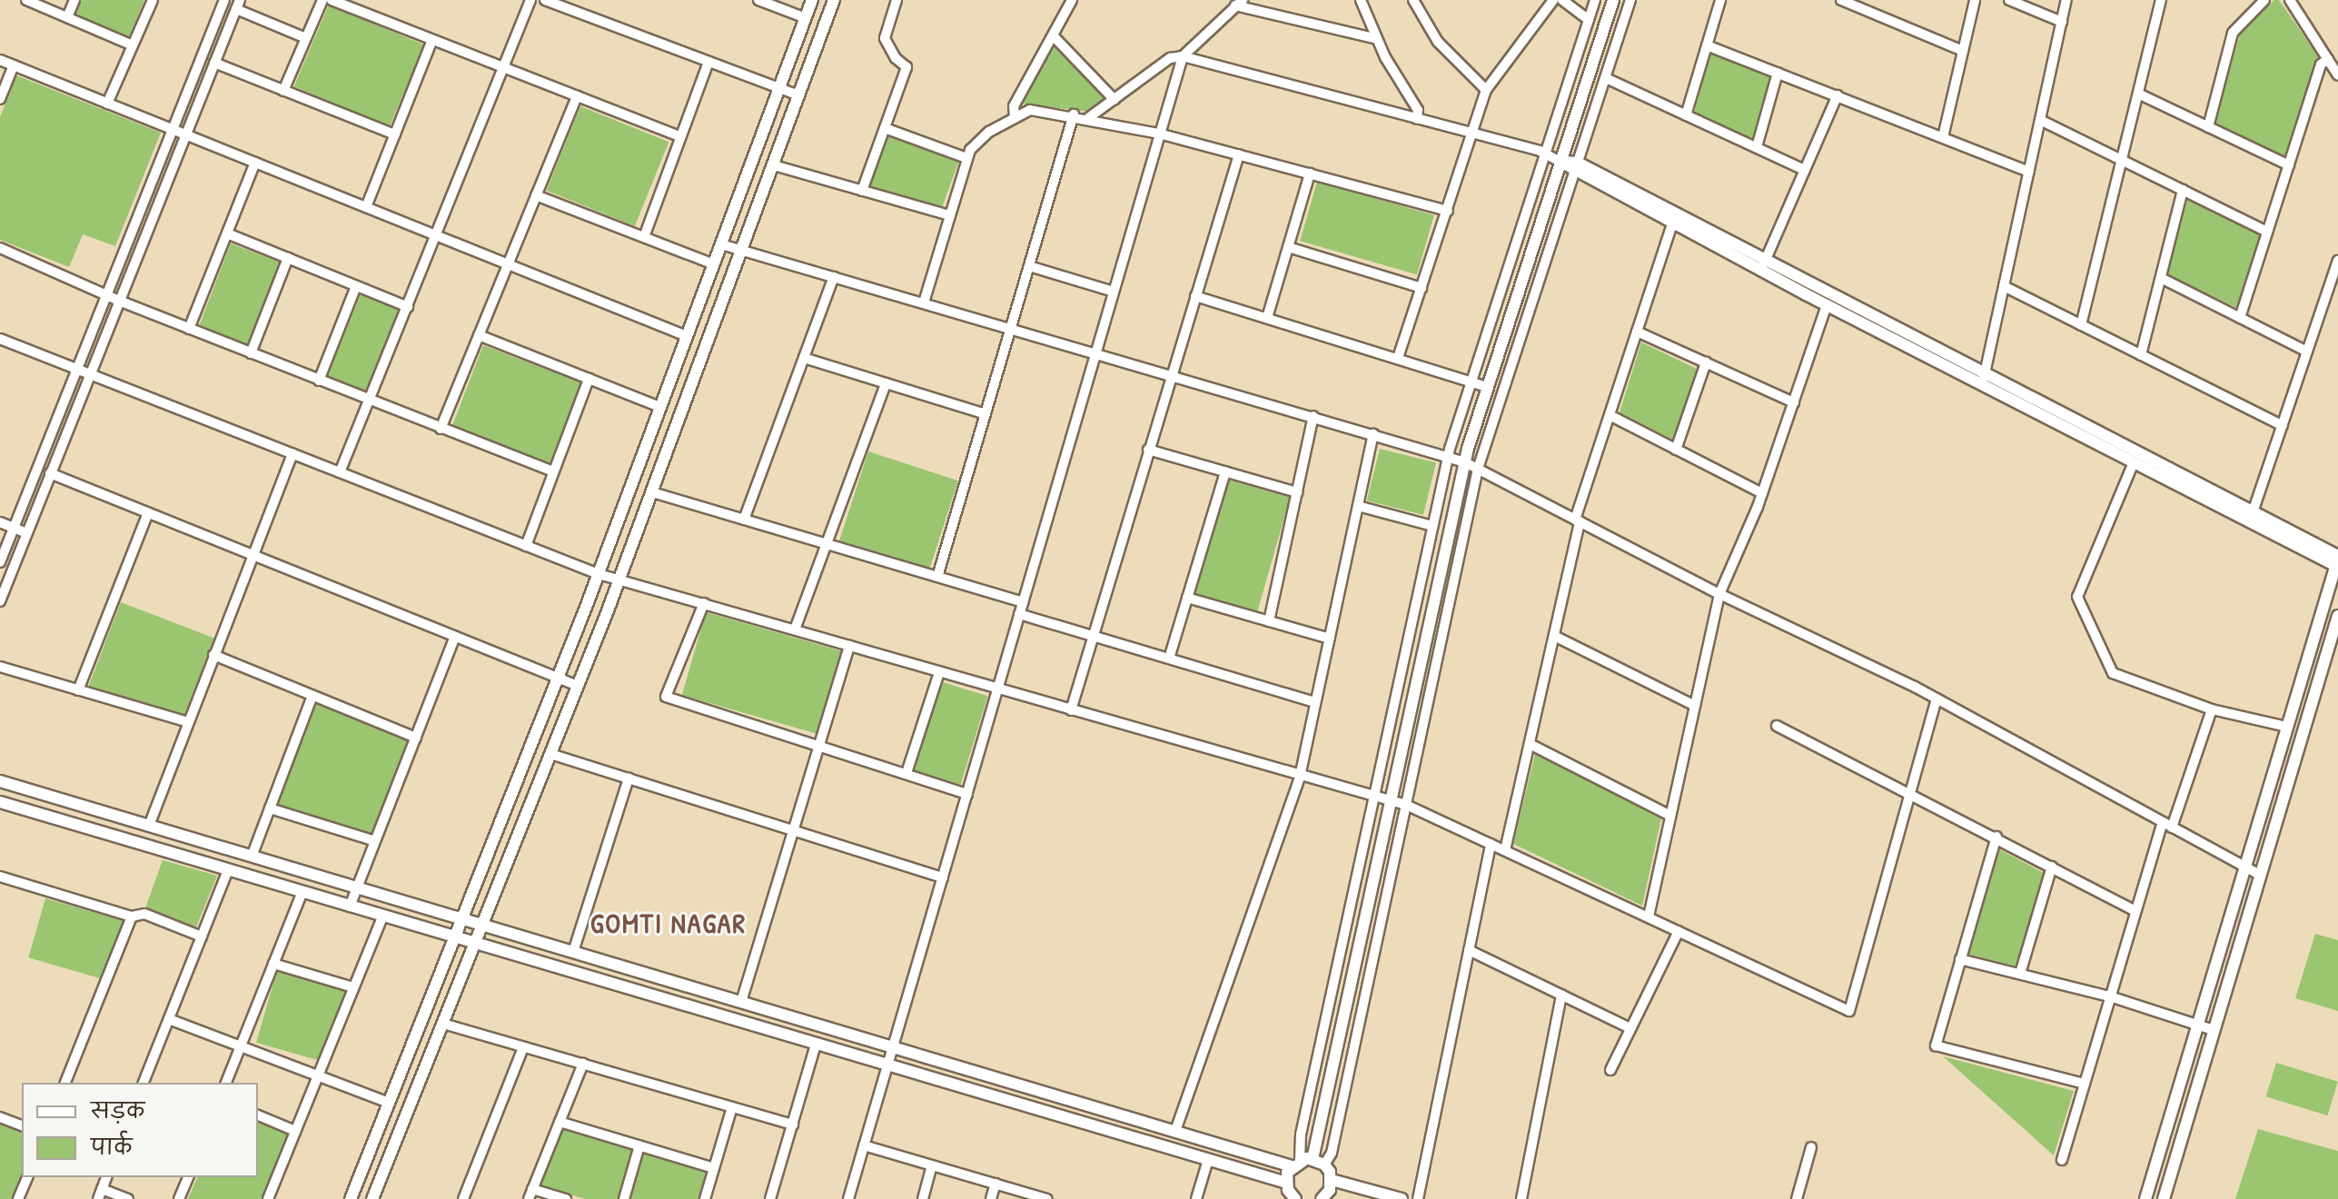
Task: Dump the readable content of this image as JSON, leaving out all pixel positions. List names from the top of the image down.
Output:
{
  "districts": ["GOMTI NAGAR"],
  "legend": ["सड़क", "पार्क"]
}
